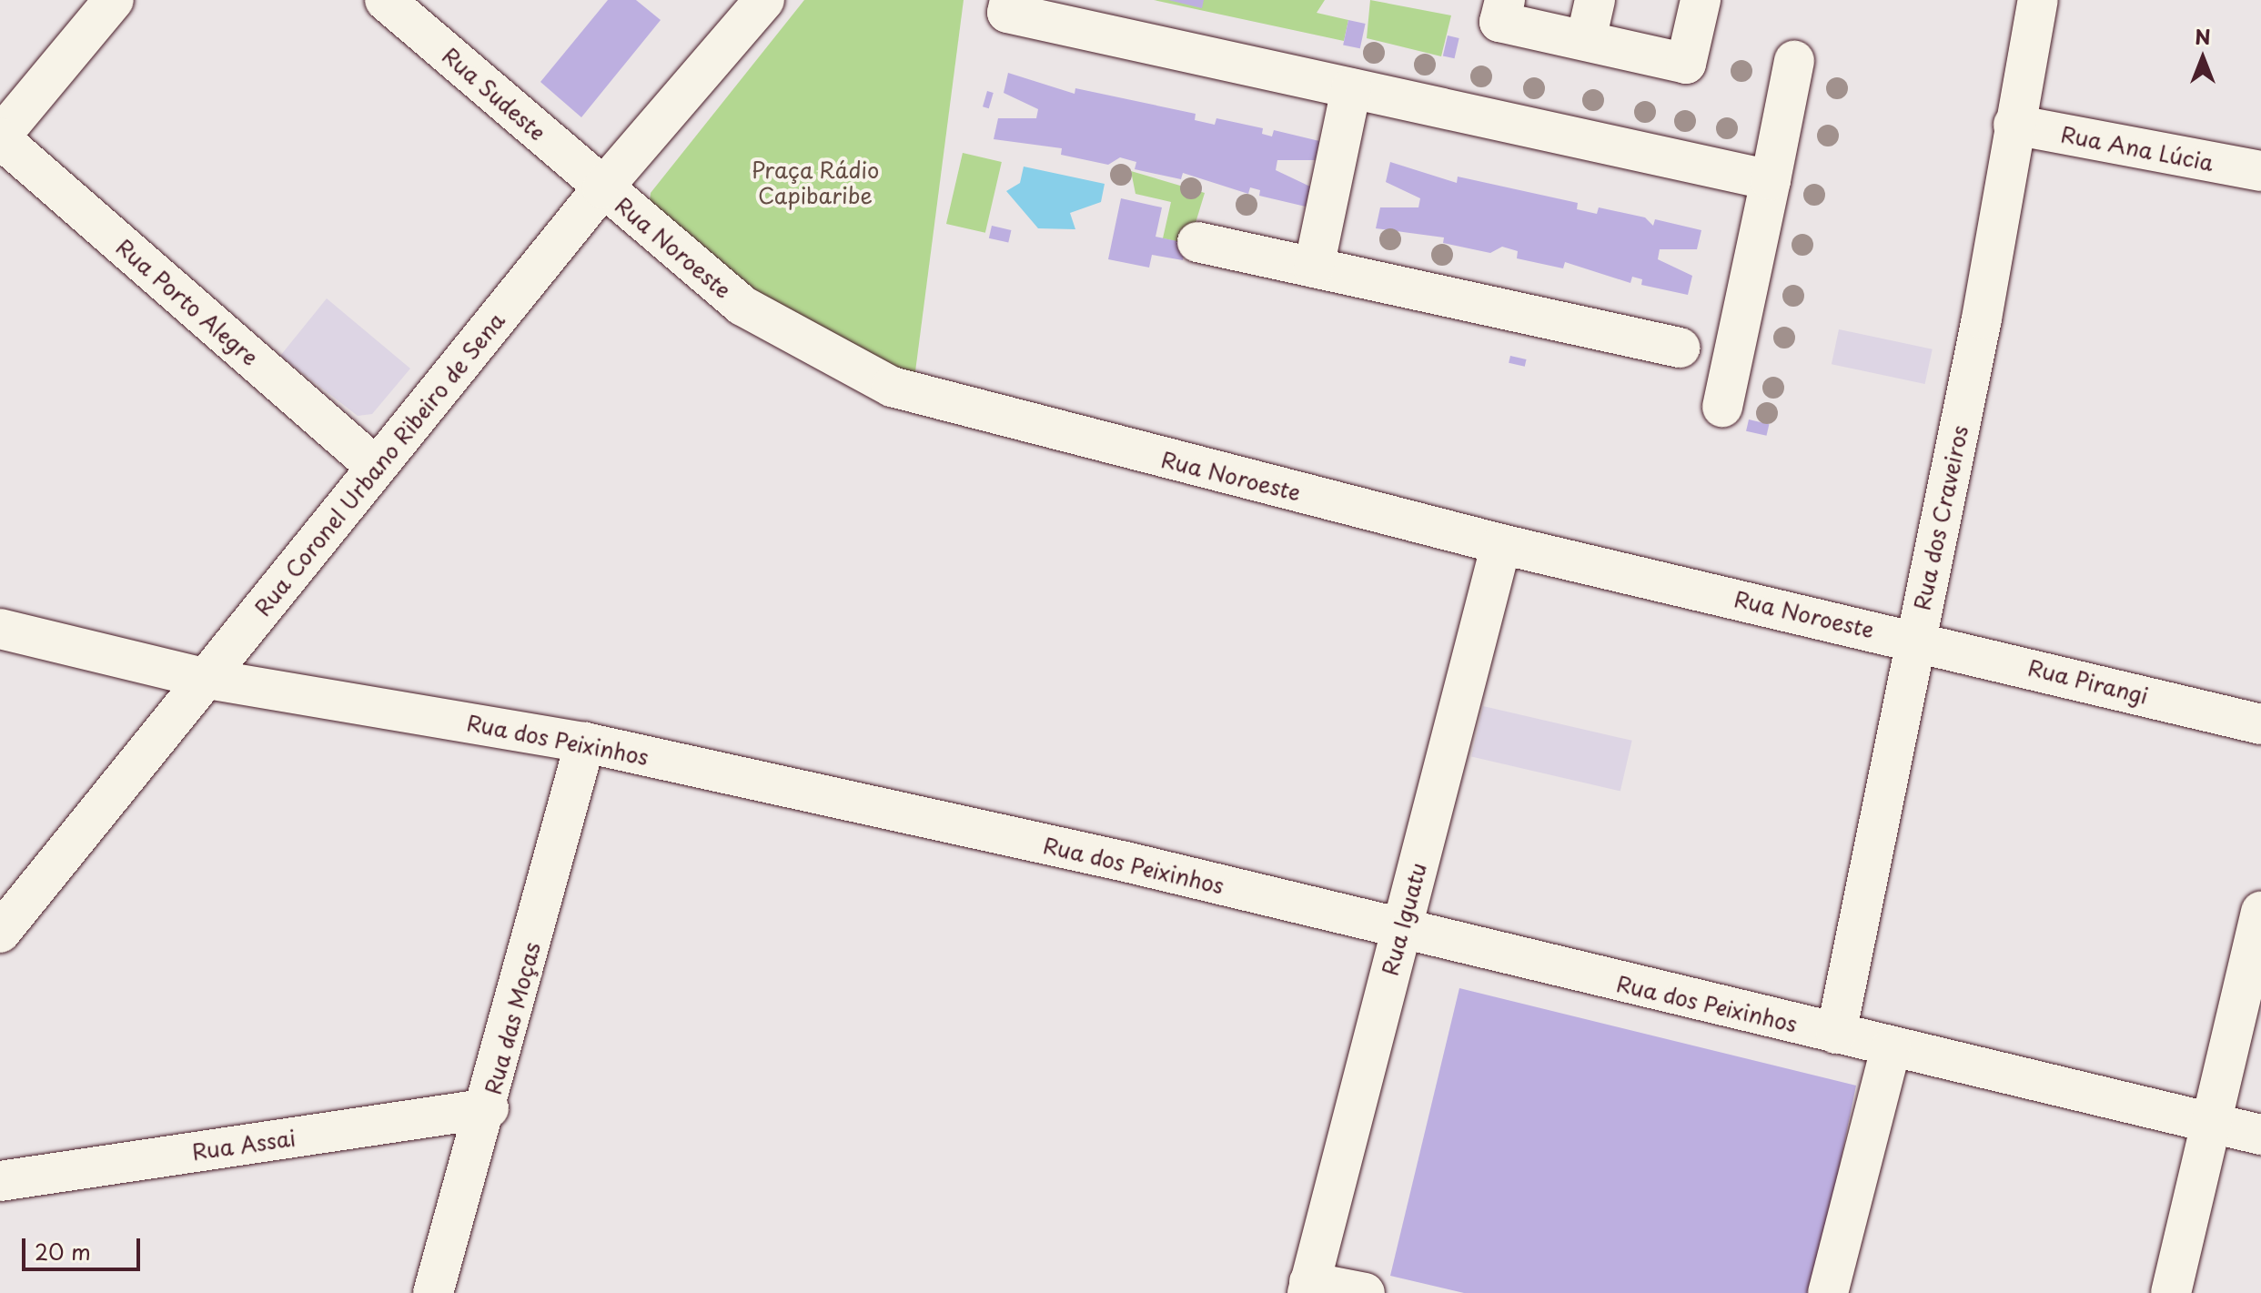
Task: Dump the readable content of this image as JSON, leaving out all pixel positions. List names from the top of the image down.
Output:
{
  "streets": {
    "street": [
      "Rua Sudeste",
      "Rua Ana Lúcia",
      "Rua Noroeste",
      "Rua Porto Alegre",
      "Rua Coronel Urbano Ribeiro de Sena",
      "Rua dos Craveiros",
      "Rua Pirangi",
      "Rua dos Peixinhos",
      "Rua Iguatu",
      "Rua das Moças",
      "Rua Assai"
    ]
  },
  "crossings": [
    ["Rua Sudeste", "Rua Noroeste"],
    ["Rua Sudeste", "Rua Coronel Urbano Ribeiro de Sena"],
    ["Rua Ana Lúcia", "Rua dos Craveiros"],
    ["Rua Noroeste", "Rua Coronel Urbano Ribeiro de Sena"],
    ["Rua Noroeste", "Rua dos Craveiros"],
    ["Rua Noroeste", "Rua Pirangi"],
    ["Rua Noroeste", "Rua Iguatu"],
    ["Rua Porto Alegre", "Rua Coronel Urbano Ribeiro de Sena"],
    ["Rua Coronel Urbano Ribeiro de Sena", "Rua dos Peixinhos"],
    ["Rua dos Craveiros", "Rua Pirangi"],
    ["Rua dos Craveiros", "Rua dos Peixinhos"],
    ["Rua dos Peixinhos", "Rua Iguatu"],
    ["Rua dos Peixinhos", "Rua das Moças"],
    ["Rua das Moças", "Rua Assai"]
  ],
  "parks": ["Praça Rádio Capibaribe"],
  "scale_bar": "20 m",
  "north": "top"
}
